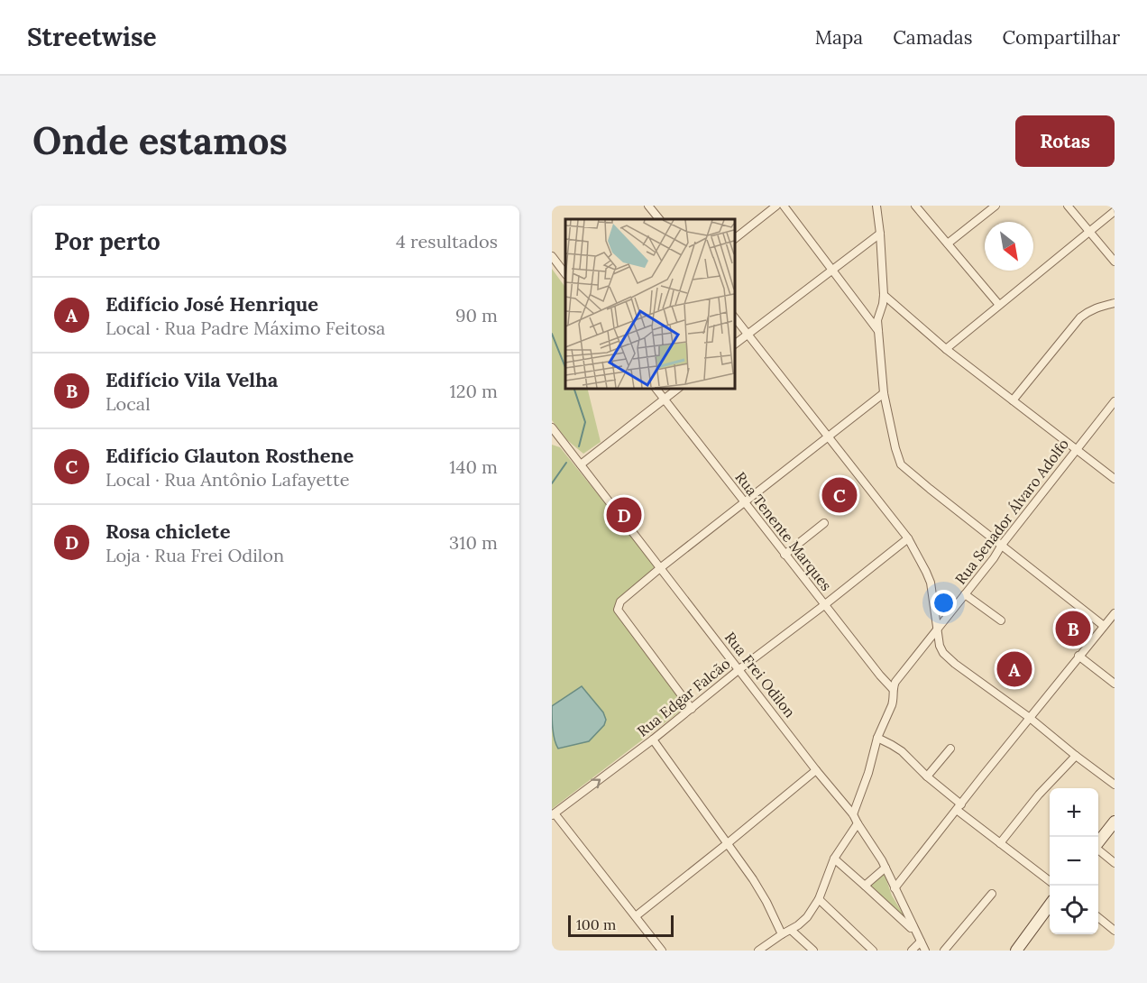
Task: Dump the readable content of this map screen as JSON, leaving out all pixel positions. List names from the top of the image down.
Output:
{
  "streets": {
    "street": [
      "Rua Senador Álvaro Adolfo",
      "Rua Tenente Marques",
      "Rua Frei Odilon",
      "Rua Edgar Falcão"
    ]
  },
  "crossings": [
    ["Rua Senador Álvaro Adolfo", "Rua Tenente Marques"],
    ["Rua Tenente Marques", "Rua Edgar Falcão"],
    ["Rua Frei Odilon", "Rua Edgar Falcão"]
  ],
  "scale_bar": "100 m",
  "north": "bottom right",
  "page": {
    "header": "Streetwise",
    "nav": ["Mapa", "Camadas", "Compartilhar"],
    "buttons": "Rotas",
    "title": "Onde estamos",
    "heading": ["Por perto", "4 resultados"],
    "list": [
      {
        "mark": "A",
        "name": "Edifício José Henrique",
        "note": "Local · Rua Padre Máximo Feitosa",
        "value": "90 m"
      },
      {
        "mark": "B",
        "name": "Edifício Vila Velha",
        "note": "Local",
        "value": "120 m"
      },
      {
        "mark": "C",
        "name": "Edifício Glauton Rosthene",
        "note": "Local · Rua Antônio Lafayette",
        "value": "140 m"
      },
      {
        "mark": "D",
        "name": "Rosa chiclete",
        "note": "Loja · Rua Frei Odilon",
        "value": "310 m"
      }
    ],
    "pins": [
      "C",
      "D",
      "B",
      "A"
    ],
    "map_buttons": ["+", "−"],
    "scale": "100 m"
  }
}
